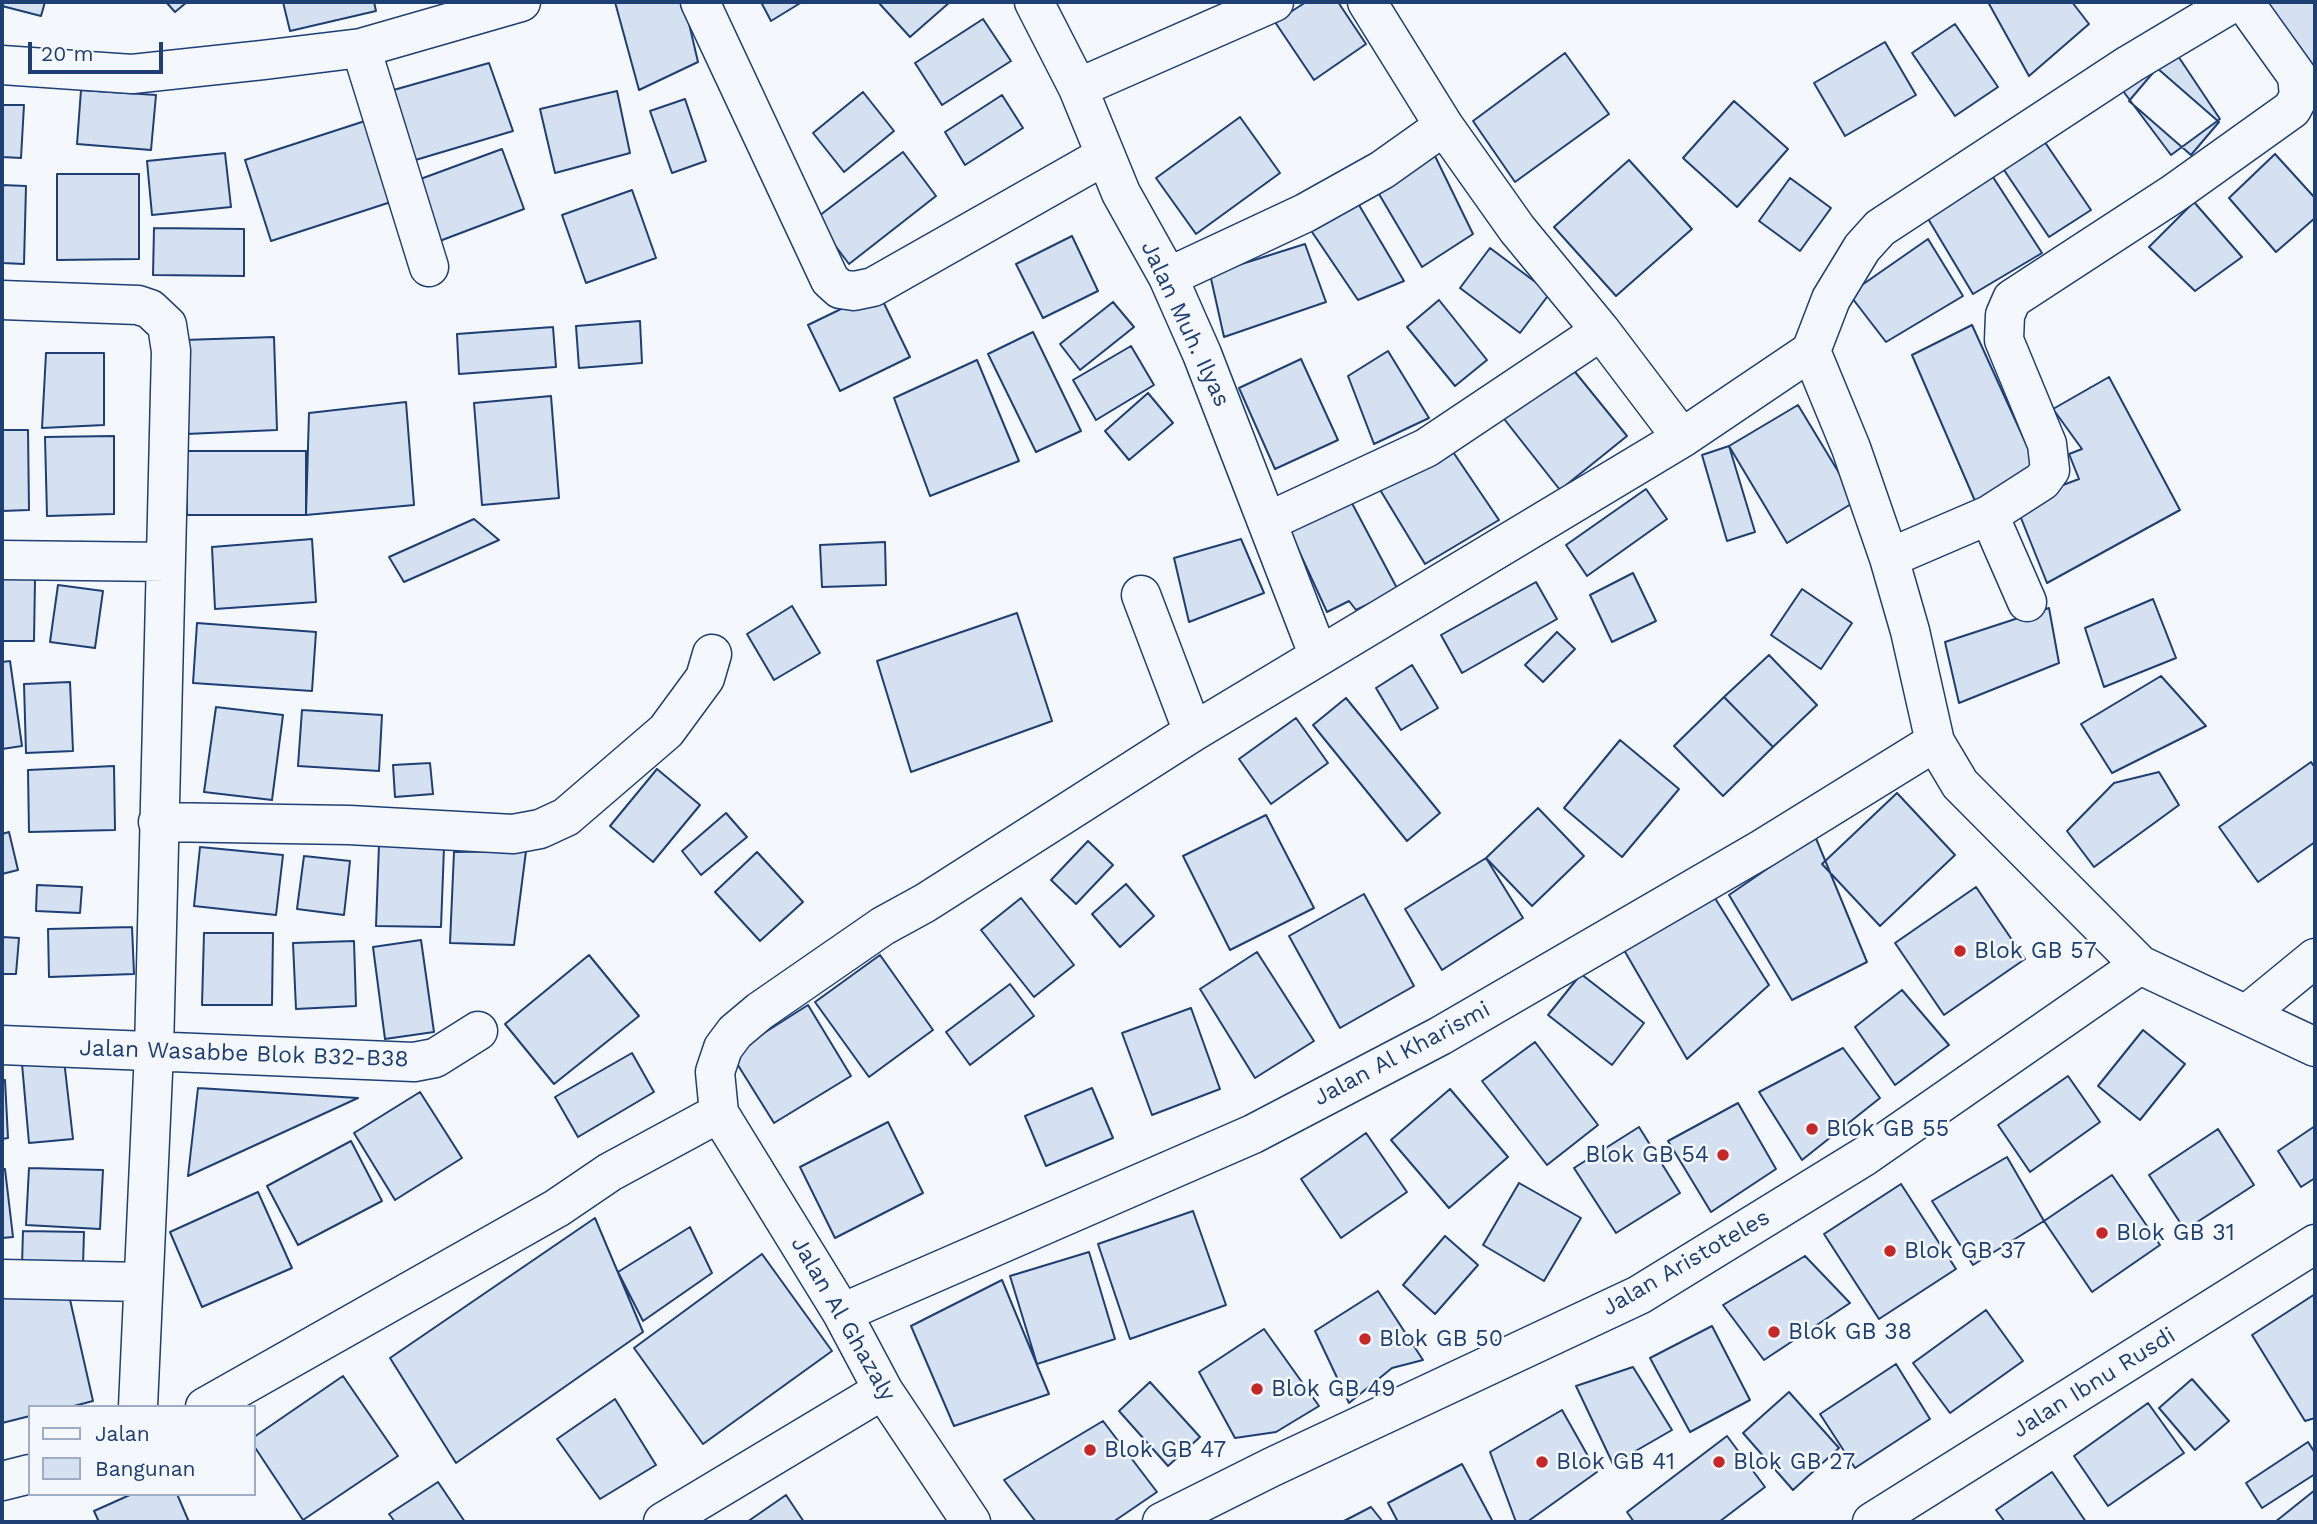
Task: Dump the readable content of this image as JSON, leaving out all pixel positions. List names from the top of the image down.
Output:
{
  "streets": {
    "street": [
      "Jalan Muh. Ilyas",
      "Jalan Wasabbe Blok B32-B38",
      "Jalan Al Kharismi",
      "Jalan Aristoteles",
      "Jalan Al Ghazaly",
      "Jalan Ibnu Rusdi"
    ]
  },
  "crossings": [
    ["Jalan Al Kharismi", "Jalan Al Ghazaly"]
  ],
  "places": [
    "Blok GB 57",
    "Blok GB 55",
    "Blok GB 54",
    "Blok GB 31",
    "Blok GB 37",
    "Blok GB 38",
    "Blok GB 50",
    "Blok GB 49",
    "Blok GB 47",
    "Blok GB 41",
    "Blok GB 27"
  ],
  "legend": ["Jalan", "Bangunan"],
  "scale_bar": "20 m"
}
